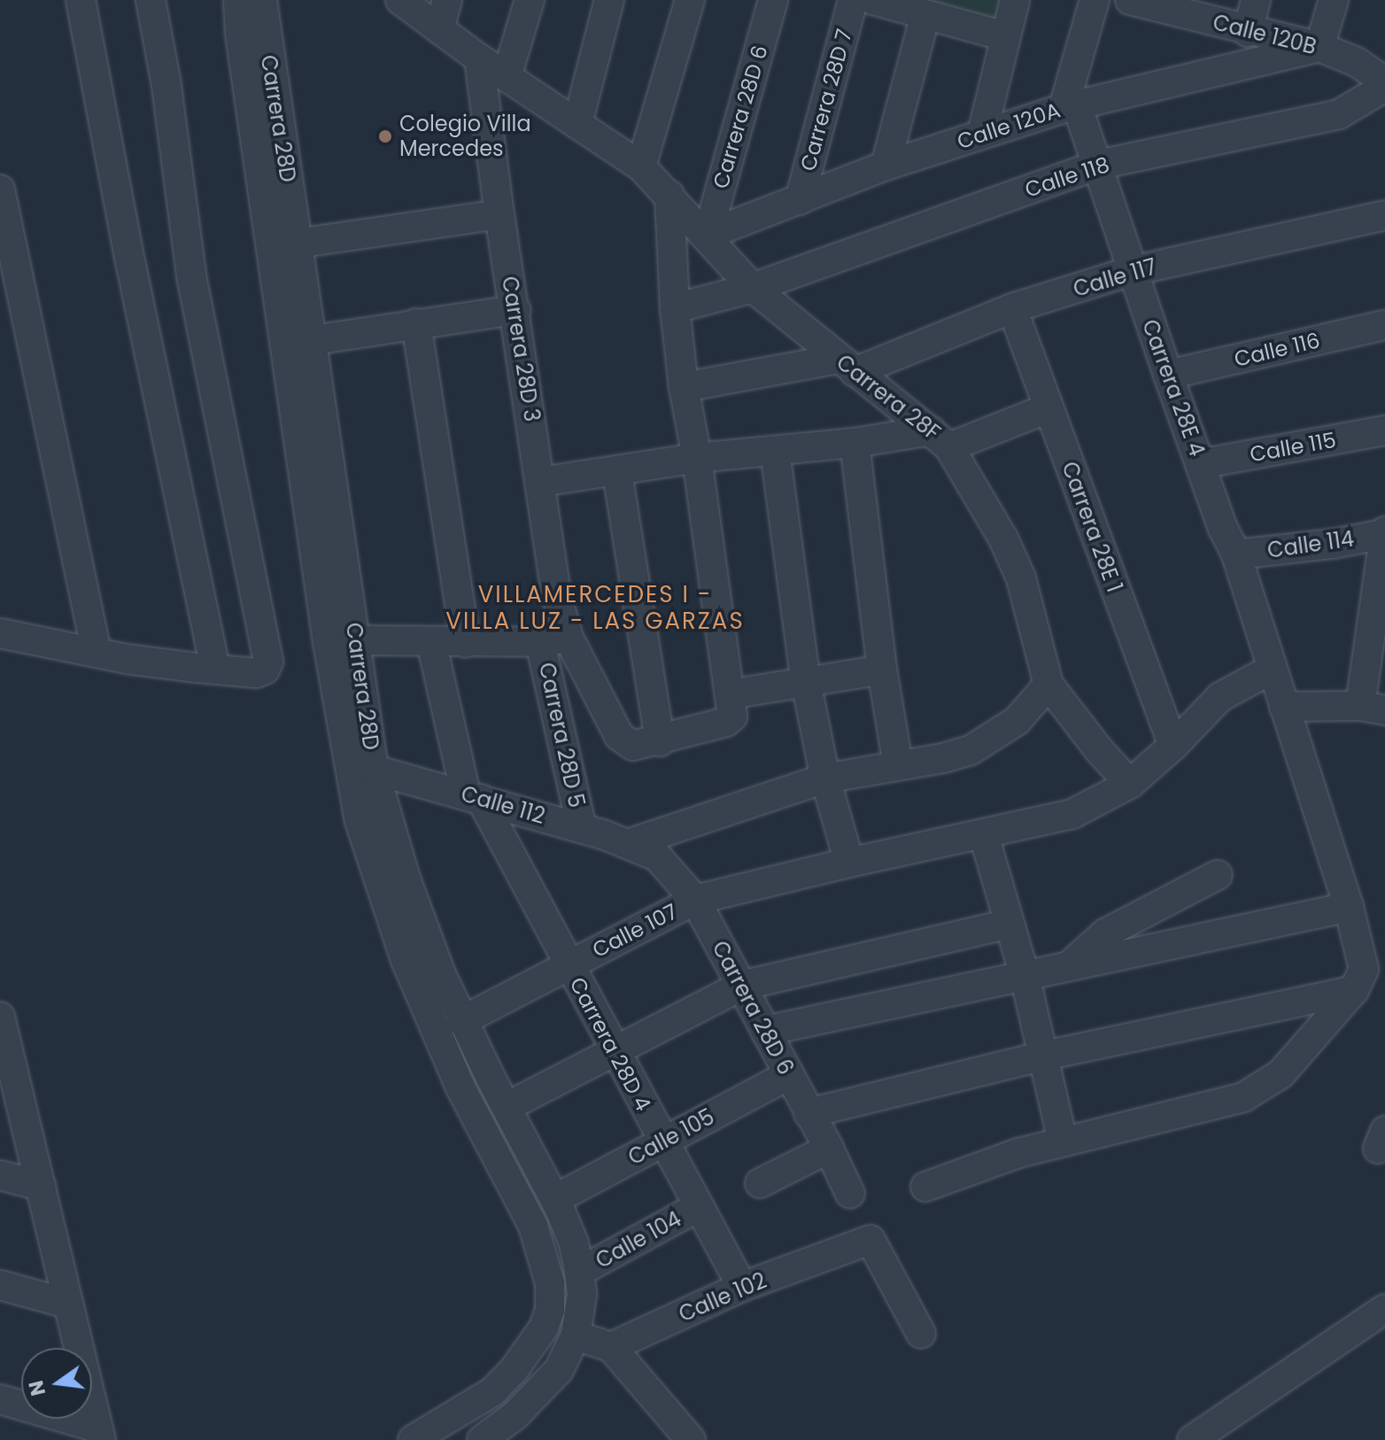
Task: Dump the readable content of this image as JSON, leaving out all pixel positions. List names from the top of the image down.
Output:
{
  "streets": {
    "street": [
      "Calle 120B",
      "Carrera 28D 7",
      "Carrera 28D 6",
      "Carrera 28D",
      "Calle 120A",
      "Calle 118",
      "Calle 117",
      "Carrera 28D 3",
      "Calle 116",
      "Carrera 28E 4",
      "Carrera 28F",
      "Calle 115",
      "Carrera 28E 1",
      "Calle 114",
      "Carrera 28D 5",
      "Calle 112",
      "Calle 107",
      "Carrera 28D 4",
      "Calle 105",
      "Calle 104",
      "Calle 102"
    ]
  },
  "crossings": [
    ["Calle 120B", "Calle 120A"],
    ["Carrera 28D 7", "Calle 120A"],
    ["Carrera 28D 6", "Calle 120A"],
    ["Carrera 28D 6", "Carrera 28F"],
    ["Carrera 28D 6", "Calle 112"],
    ["Carrera 28D 6", "Calle 107"],
    ["Carrera 28D 6", "Calle 105"],
    ["Carrera 28D", "Calle 112"],
    ["Carrera 28D", "Calle 107"],
    ["Carrera 28D", "Calle 105"],
    ["Carrera 28D", "Calle 104"],
    ["Calle 120A", "Carrera 28E 4"],
    ["Calle 120A", "Carrera 28F"],
    ["Calle 118", "Carrera 28E 4"],
    ["Calle 118", "Carrera 28F"],
    ["Calle 117", "Carrera 28E 4"],
    ["Calle 117", "Carrera 28F"],
    ["Calle 117", "Carrera 28E 1"],
    ["Calle 116", "Carrera 28E 4"],
    ["Carrera 28E 4", "Calle 115"],
    ["Carrera 28E 4", "Calle 114"],
    ["Carrera 28E 4", "Calle 107"],
    ["Carrera 28F", "Calle 107"],
    ["Carrera 28E 1", "Calle 107"],
    ["Carrera 28D 5", "Calle 112"],
    ["Calle 112", "Carrera 28D 4"],
    ["Calle 107", "Carrera 28D 4"],
    ["Carrera 28D 4", "Calle 105"],
    ["Carrera 28D 4", "Calle 104"],
    ["Carrera 28D 4", "Calle 102"]
  ],
  "districts": ["VILLAMERCEDES I - VILLA LUZ - LAS GARZAS"],
  "places": ["Colegio Villa Mercedes"],
  "north": "left"
}
